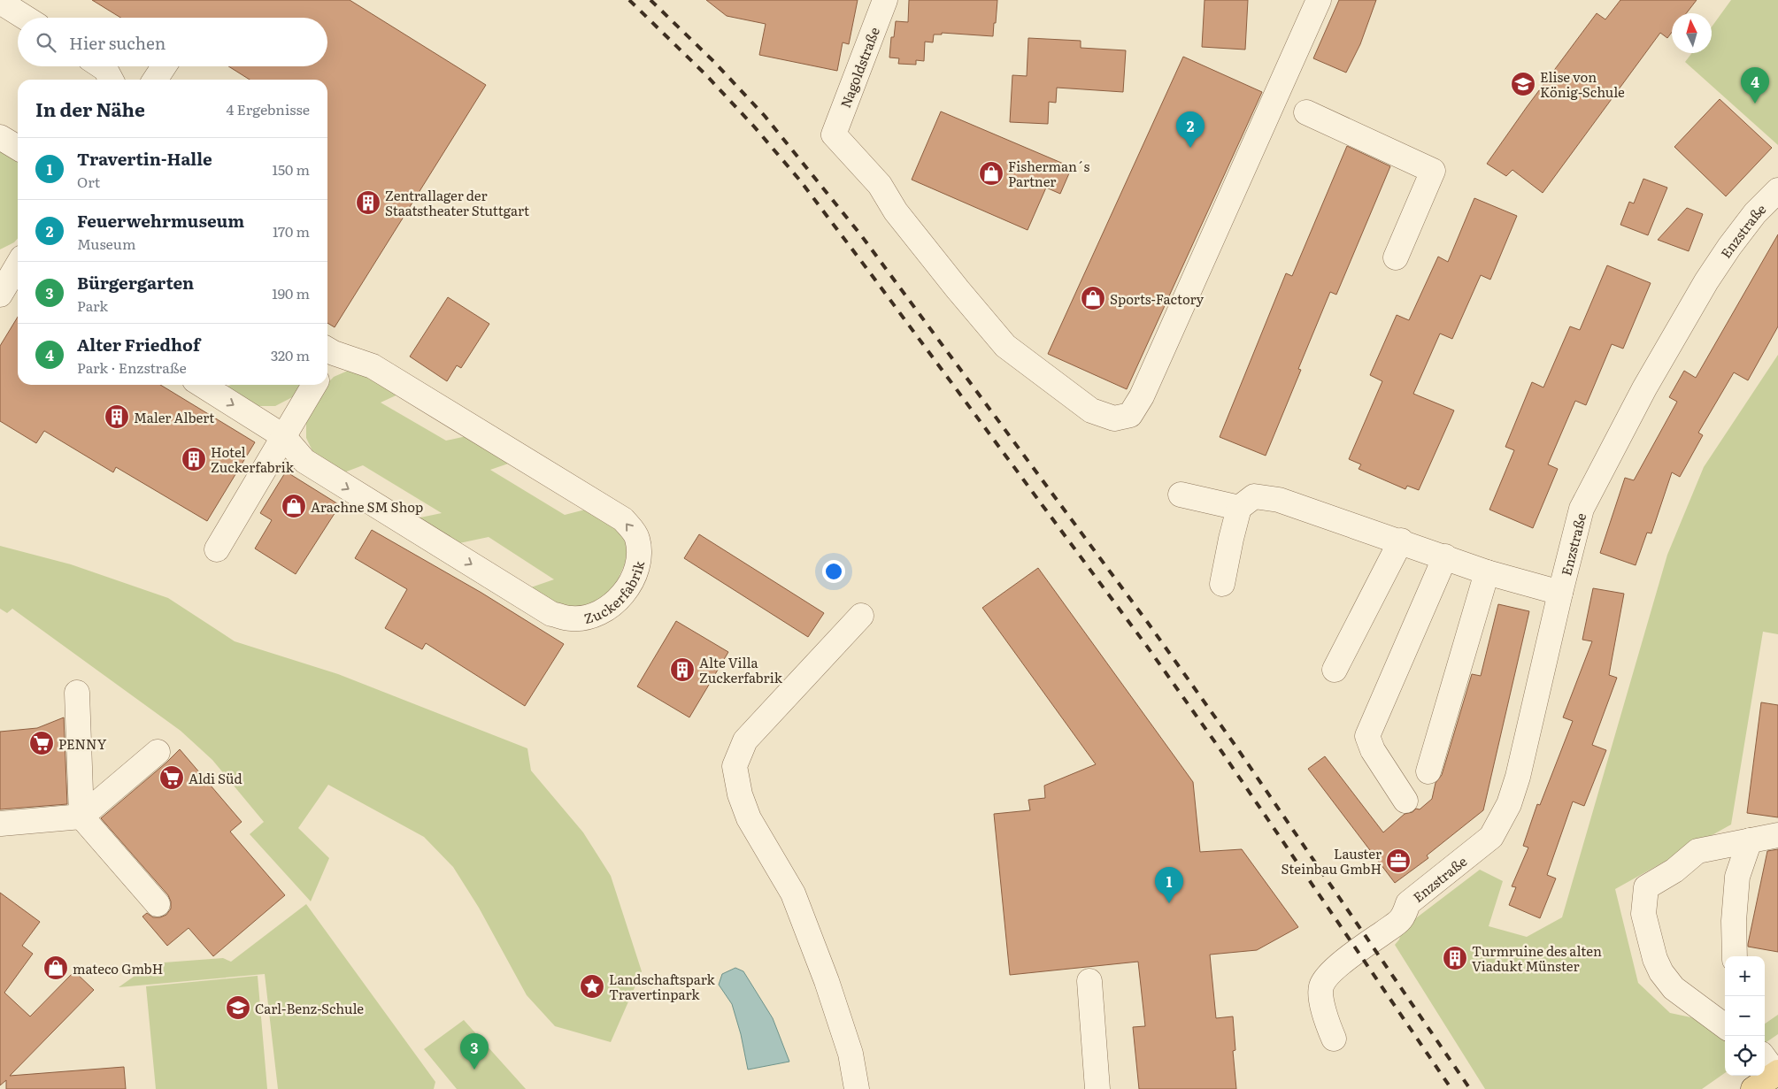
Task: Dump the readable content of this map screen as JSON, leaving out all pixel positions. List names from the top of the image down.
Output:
{
  "streets": {
    "street": ["Nagoldstraße", "Enzstraße", "Zuckerfabrik"]
  },
  "places": {
    "school or university": ["Elise von König-Schule", "Carl-Benz-Schule"],
    "shop": [
      "Fisherman´s Partner",
      "Sports-Factory",
      "Arachne SM Shop",
      "mateco GmbH"
    ],
    "building": [
      "Zentrallager der Staatstheater Stuttgart",
      "Maler Albert",
      "Hotel Zuckerfabrik",
      "Alte Villa Zuckerfabrik",
      "Turmruine des alten Viadukt Münster"
    ],
    "supermarket": ["PENNY", "Aldi Süd"],
    "office": ["Lauster Steinbau GmbH"],
    "place": ["Landschaftspark Travertinpark"]
  },
  "north": "top",
  "page": {
    "search": "Hier suchen",
    "pins": [
      "4",
      "2",
      "1",
      "3"
    ],
    "heading": ["In der Nähe", "4 Ergebnisse"],
    "list": [
      {
        "mark": "1",
        "name": "Travertin-Halle",
        "note": "Ort",
        "value": "150 m"
      },
      {
        "mark": "2",
        "name": "Feuerwehrmuseum",
        "note": "Museum",
        "value": "170 m"
      },
      {
        "mark": "3",
        "name": "Bürgergarten",
        "note": "Park",
        "value": "190 m"
      },
      {
        "mark": "4",
        "name": "Alter Friedhof",
        "note": "Park · Enzstraße",
        "value": "320 m"
      }
    ],
    "map_buttons": ["+", "−"]
  }
}
